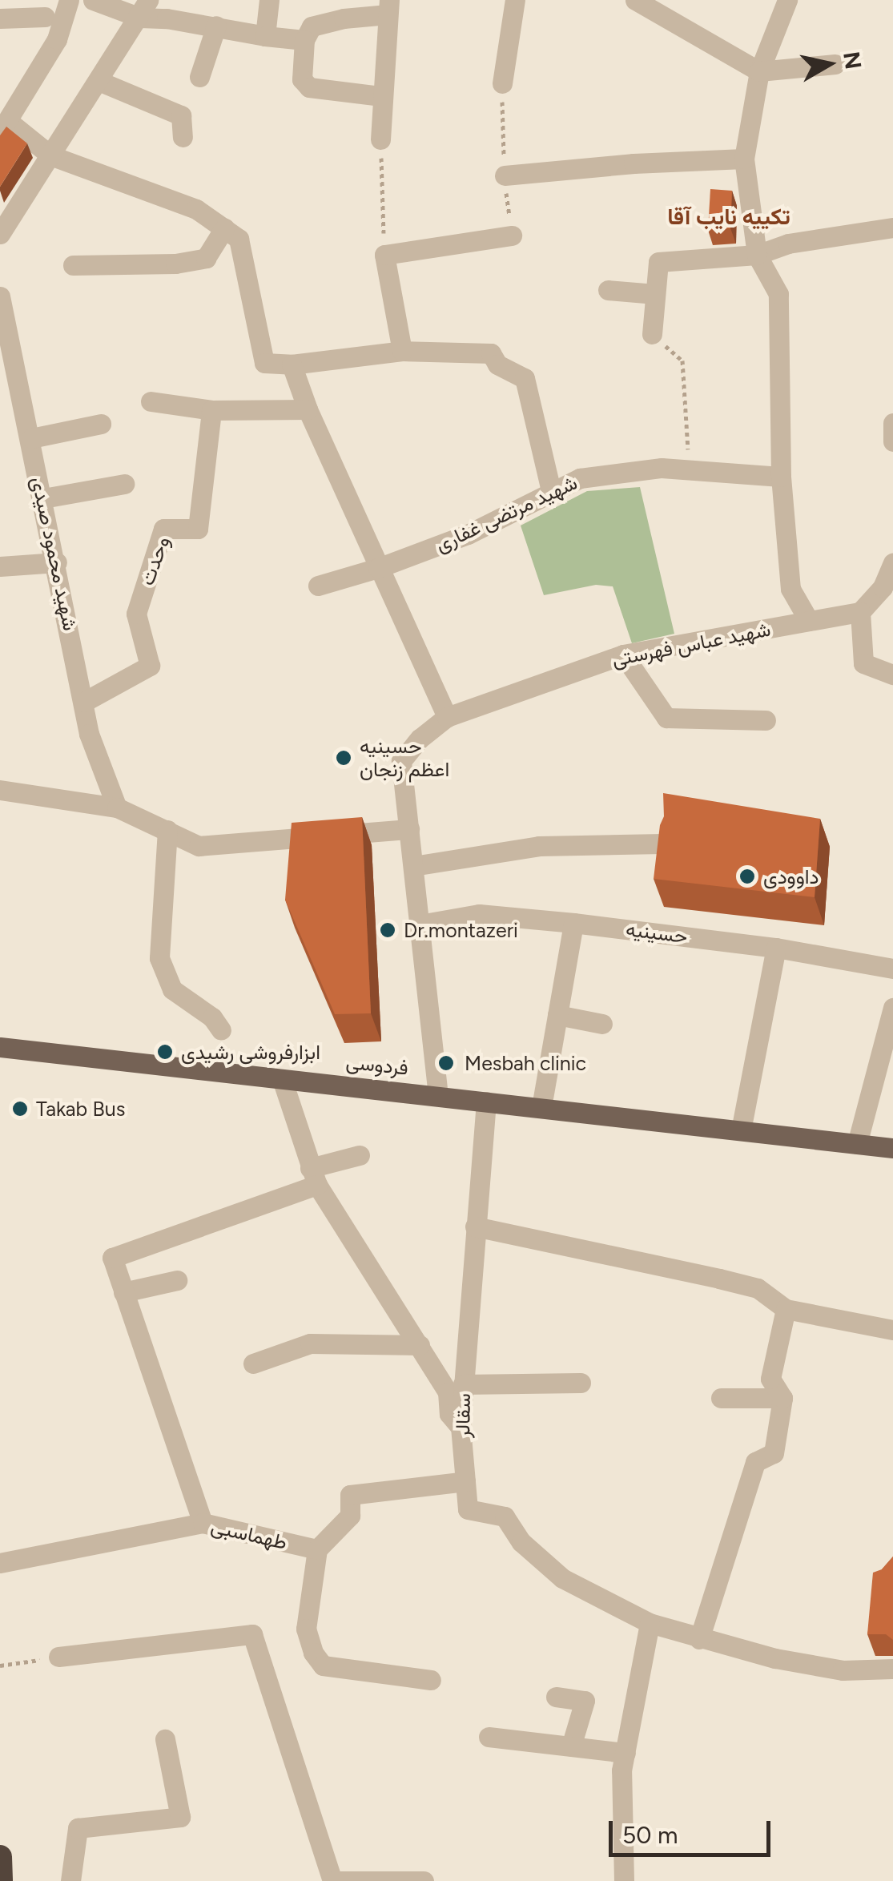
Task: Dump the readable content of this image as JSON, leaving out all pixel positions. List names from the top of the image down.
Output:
{
  "streets": {
    "main road": ["فردوسی"],
    "street": [
      "شهید مرتضی غفاری",
      "شهید محمود صیدی",
      "وحدت",
      "شهید عباس فهرستی",
      "حسینیه",
      "سقالر",
      "طهماسبی"
    ]
  },
  "crossings": [
    ["شهید محمود صیدی", "وحدت"],
    ["فردوسی", "سقالر"]
  ],
  "districts": ["تکییه نایب آقا"],
  "places": [
    "حسینیه اعظم زنجان",
    "داوودی",
    "Dr.montazeri",
    "ابزارفروشی رشیدی",
    "Mesbah clinic",
    "Takab Bus"
  ],
  "scale_bar": "50 m",
  "north": "right"
}
